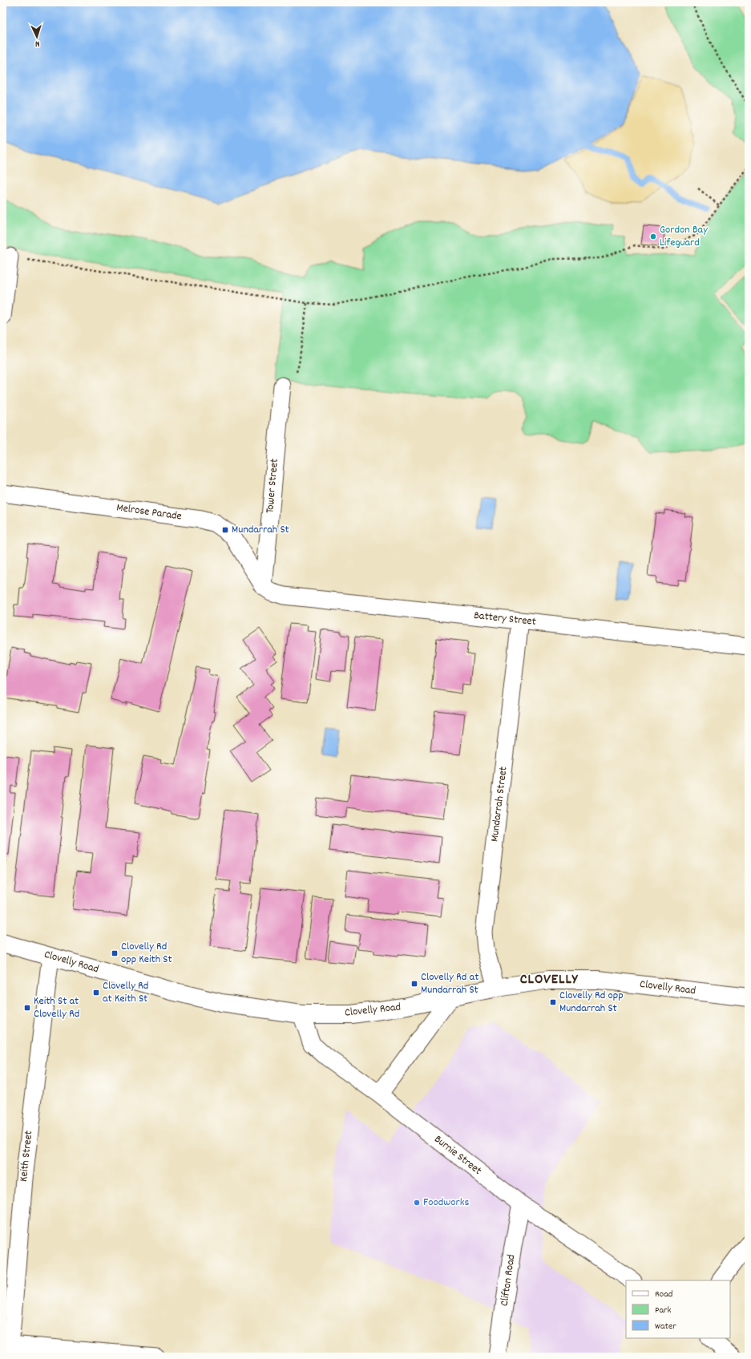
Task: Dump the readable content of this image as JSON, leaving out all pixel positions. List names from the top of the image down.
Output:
{
  "streets": {
    "street": [
      "Tower Street",
      "Melrose Parade",
      "Battery Street",
      "Mundarrah Street",
      "Clovelly Road",
      "Burnie Street",
      "Keith Street",
      "Clifton Road"
    ]
  },
  "crossings": [
    ["Tower Street", "Melrose Parade"],
    ["Tower Street", "Battery Street"],
    ["Melrose Parade", "Battery Street"],
    ["Battery Street", "Mundarrah Street"],
    ["Mundarrah Street", "Clovelly Road"],
    ["Clovelly Road", "Burnie Street"],
    ["Clovelly Road", "Keith Street"],
    ["Burnie Street", "Clifton Road"]
  ],
  "districts": ["CLOVELLY"],
  "places": {
    "other": ["Gordon Bay Lifeguard", "Foodworks"],
    "transit": [
      "Mundarrah St",
      "Clovelly Rd opp Keith St",
      "Clovelly Rd at Mundarrah St",
      "Clovelly Rd at Keith St",
      "Clovelly Rd opp Mundarrah St",
      "Keith St at Clovelly Rd"
    ]
  },
  "legend": ["Road", "Park", "Water"],
  "north": "bottom"
}
